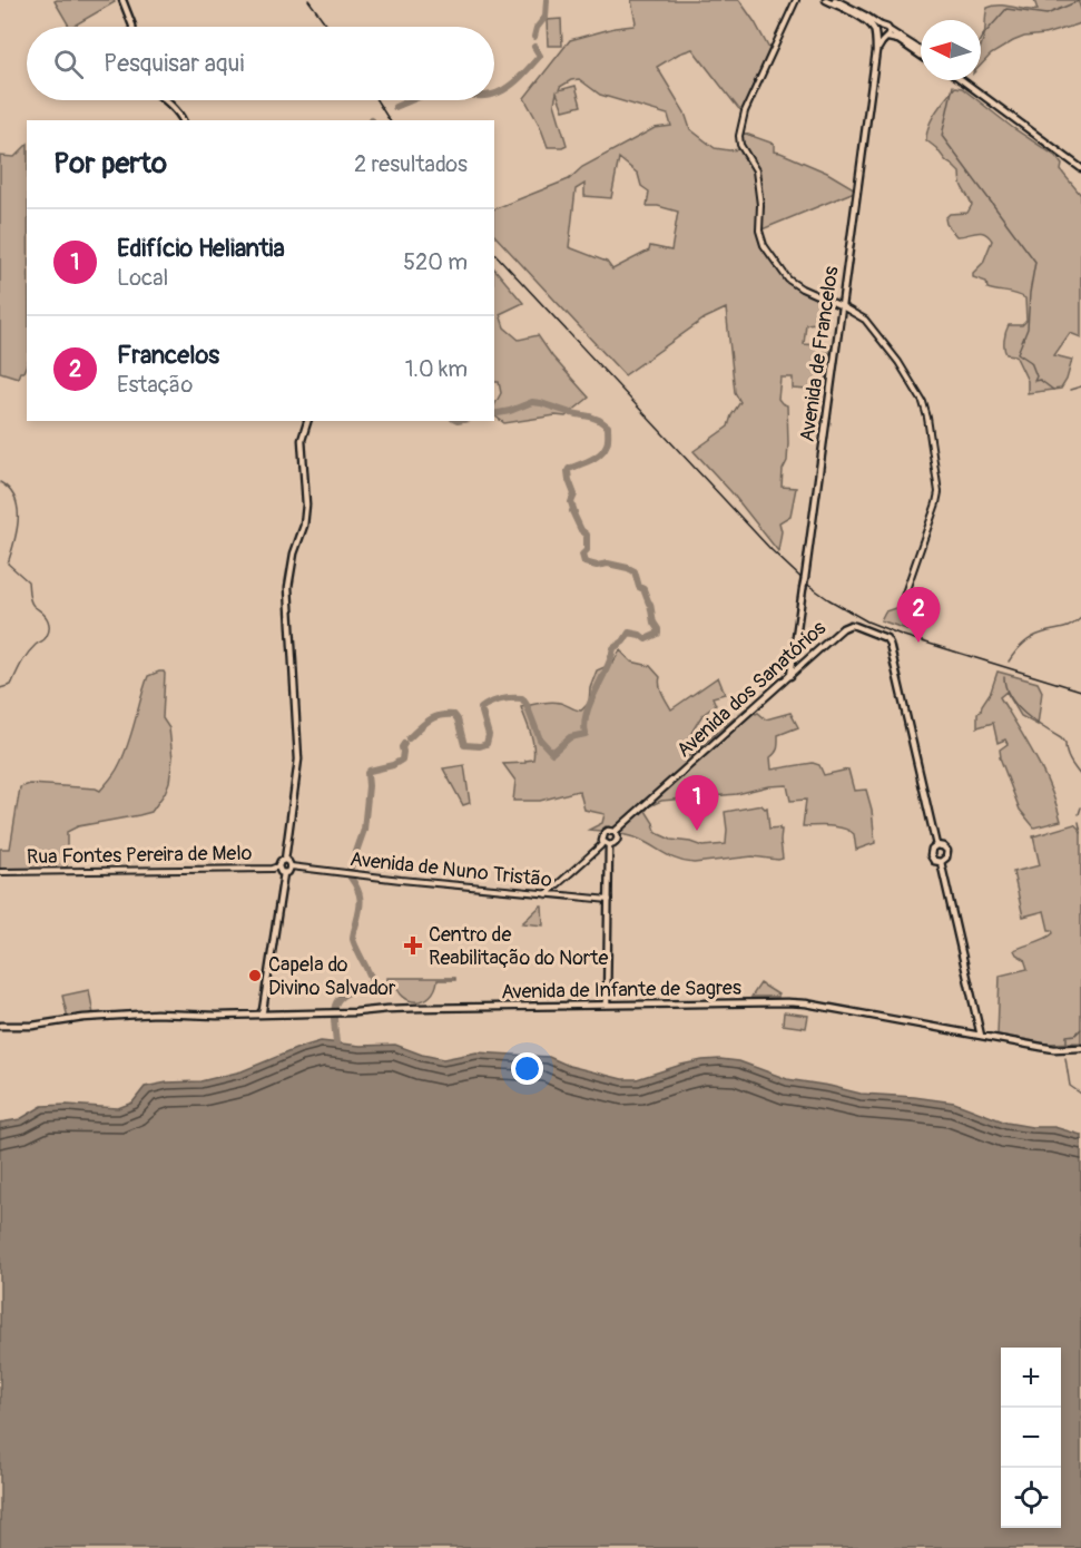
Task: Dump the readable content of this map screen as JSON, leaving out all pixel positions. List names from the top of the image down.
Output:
{
  "streets": {
    "main road": ["Avenida de Francelos", "Avenida dos Sanatórios", "Avenida de Infante de Sagres"],
    "street": ["Rua Fontes Pereira de Melo", "Avenida de Nuno Tristão"]
  },
  "crossings": [
    ["Avenida de Francelos", "Avenida dos Sanatórios"],
    ["Avenida dos Sanatórios", "Avenida de Nuno Tristão"],
    ["Rua Fontes Pereira de Melo", "Avenida de Nuno Tristão"]
  ],
  "places": {
    "health": ["Centro de Reabilitação do Norte"],
    "other": ["Capela do Divino Salvador"]
  },
  "north": "left",
  "page": {
    "search": "Pesquisar aqui",
    "heading": ["Por perto", "2 resultados"],
    "list": [
      {
        "mark": "1",
        "name": "Edifício Heliantia",
        "note": "Local",
        "value": "520 m"
      },
      {
        "mark": "2",
        "name": "Francelos",
        "note": "Estação",
        "value": "1.0 km"
      }
    ],
    "pins": ["2", "1"],
    "map_buttons": ["+", "−"]
  }
}
